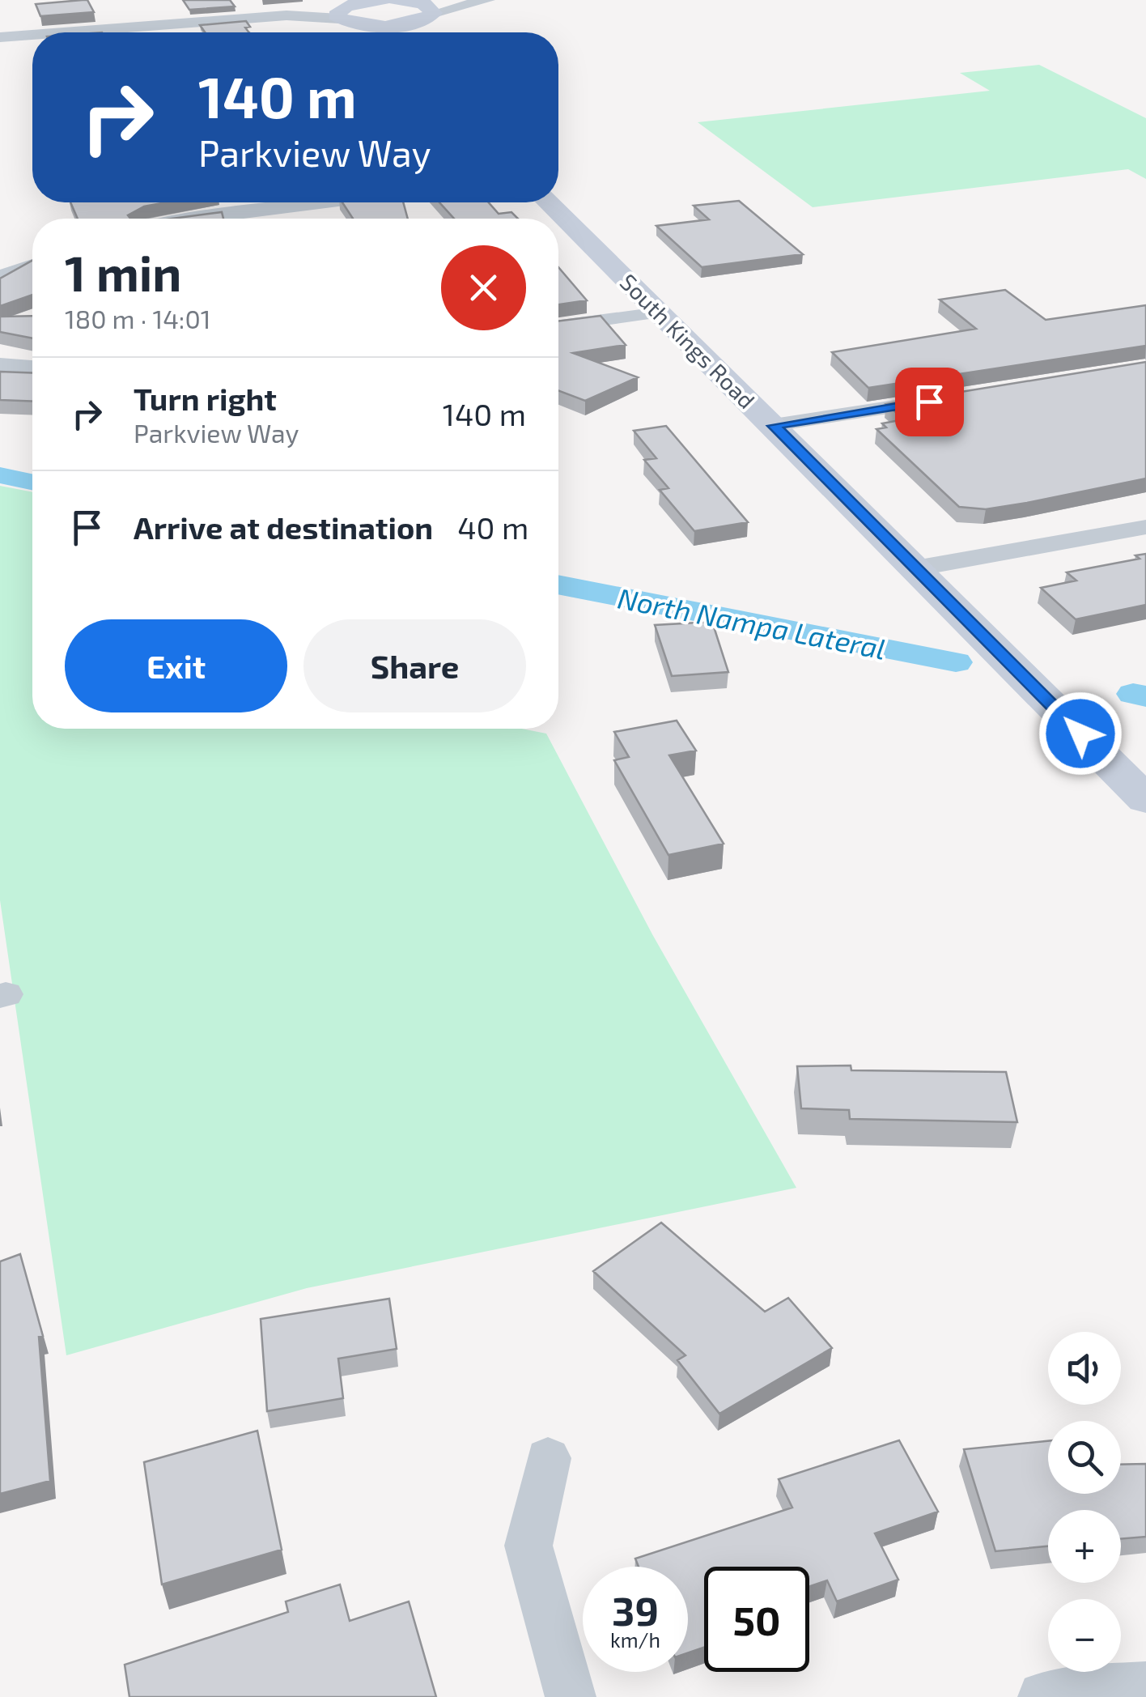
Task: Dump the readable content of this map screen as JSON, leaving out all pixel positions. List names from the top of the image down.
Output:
{
  "streets": {
    "main road": ["South Kings Road"]
  },
  "water": ["North Nampa Lateral"],
  "page": {
    "turn": ["140 m", "Parkview Way"],
    "heading": ["1 min", "180 m · 14:01"],
    "list": [
      {
        "name": "Turn right",
        "note": "Parkview Way",
        "value": "140 m"
      },
      {
        "name": "Arrive at destination",
        "value": "40 m"
      }
    ],
    "buttons": ["Exit", "Share"],
    "map_buttons": ["+", "−"],
    "speed": "39 km/h",
    "limit": "50"
  }
}
